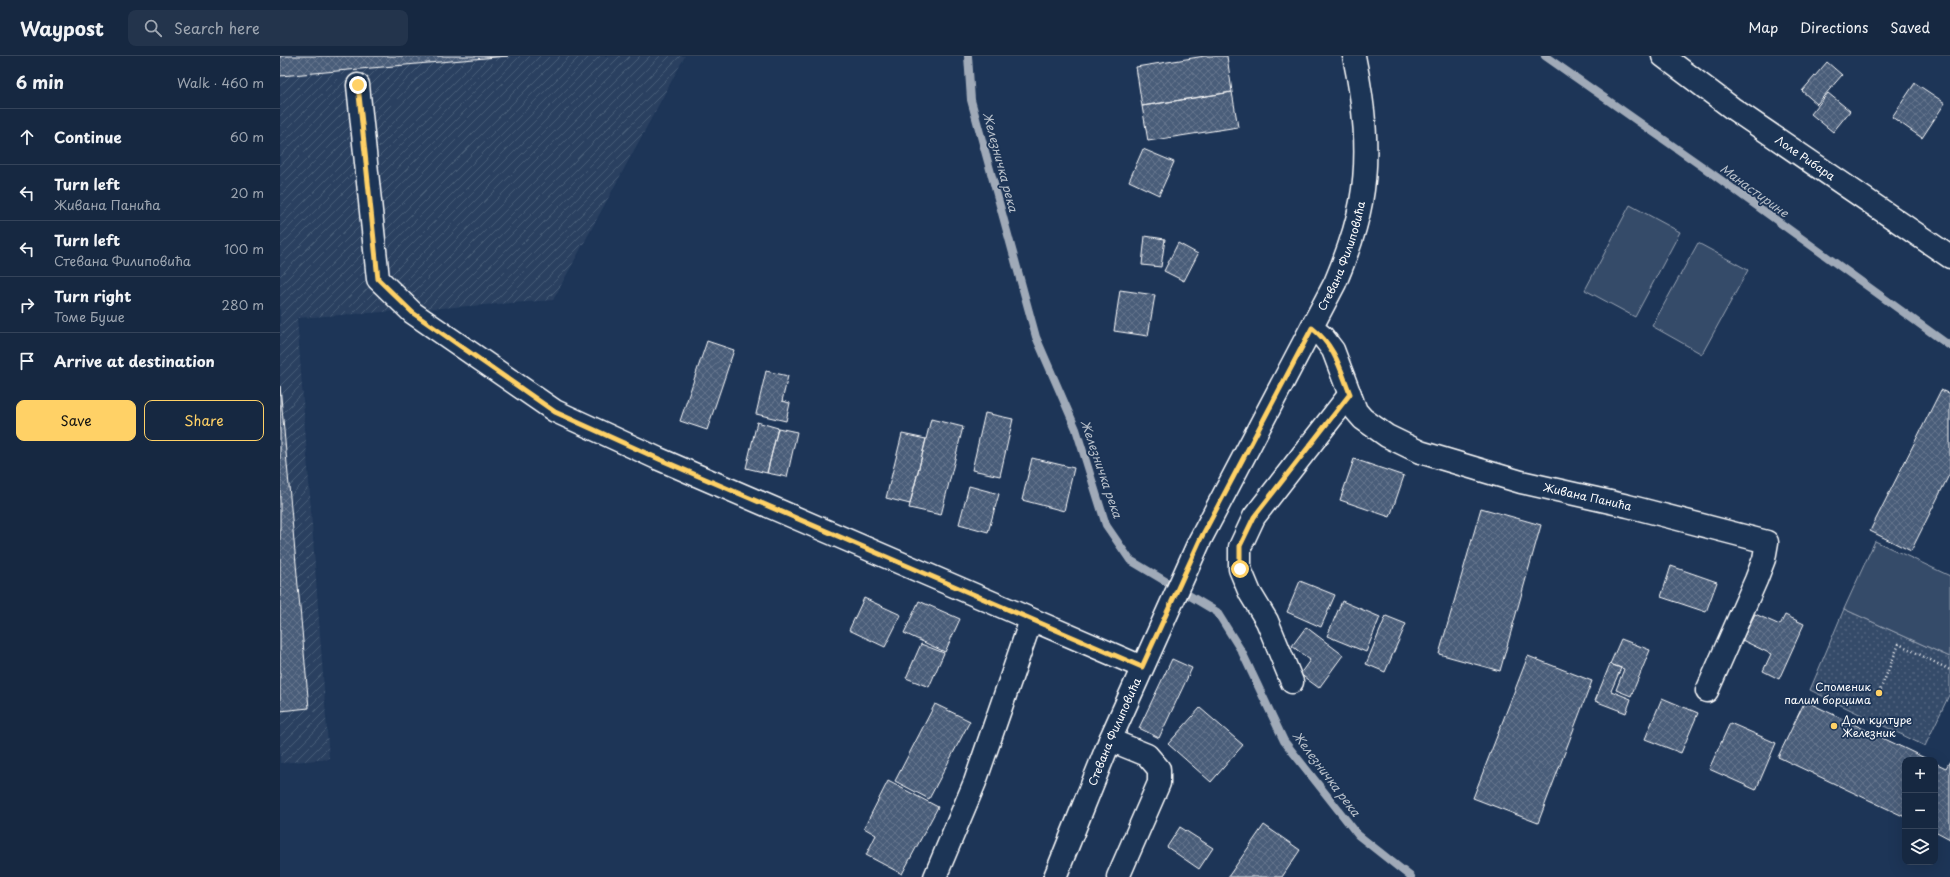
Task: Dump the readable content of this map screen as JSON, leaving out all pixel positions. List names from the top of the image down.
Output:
{
  "streets": {
    "street": ["Лоле Рибара", "Стевана Филиповића", "Живана Панића"]
  },
  "crossings": [
    ["Стевана Филиповића", "Живана Панића"]
  ],
  "water": ["Железничка река", "Манастирине"],
  "places": ["Споменик палим борцима", "Дом културе Железник"],
  "page": {
    "header": "Waypost",
    "search": "Search here",
    "nav": ["Map", "Directions", "Saved"],
    "heading": ["6 min", "Walk · 460 m"],
    "list": [
      ["Continue", "60 m"],
      ["Turn left", "Живана Панића", "20 m"],
      ["Turn left", "Стевана Филиповића", "100 m"],
      ["Turn right", "Томе Буше", "280 m"],
      "Arrive at destination"
    ],
    "buttons": ["Save", "Share"],
    "map_buttons": ["+", "−"]
  }
}
